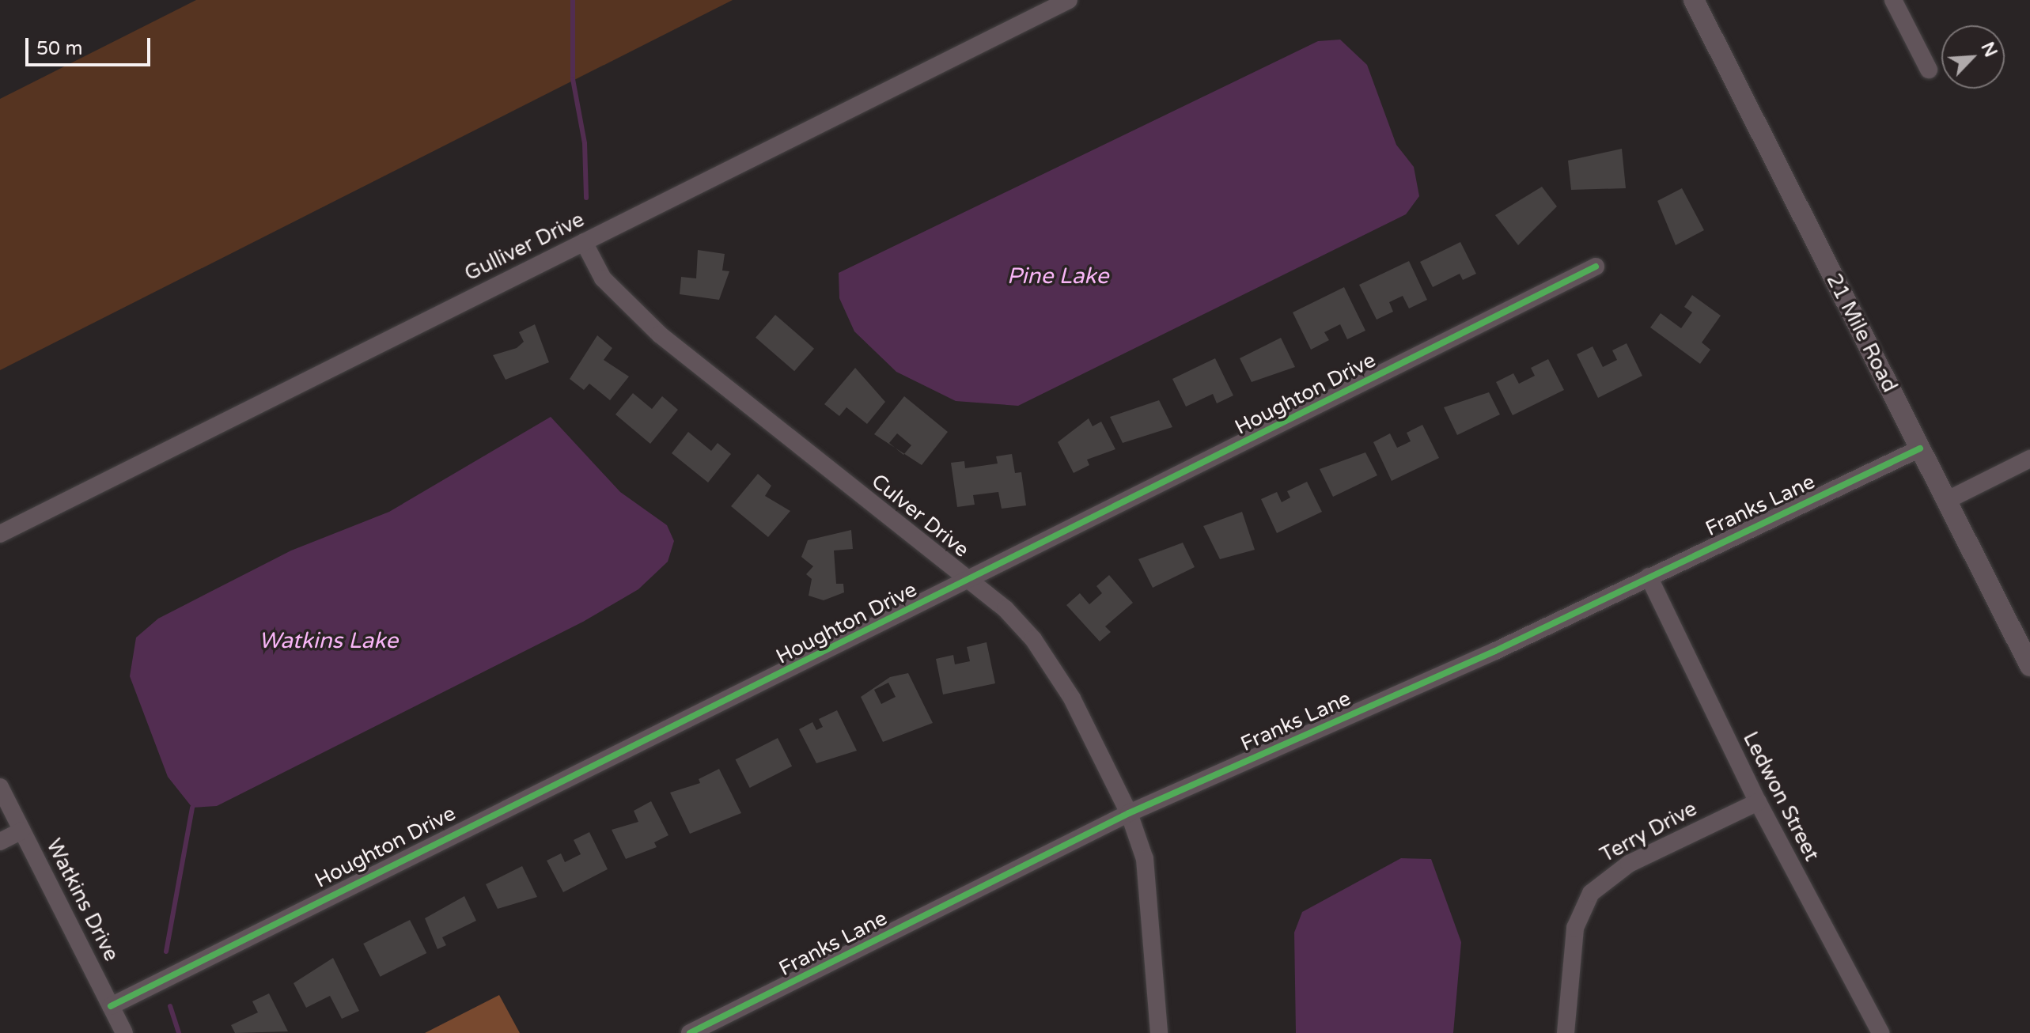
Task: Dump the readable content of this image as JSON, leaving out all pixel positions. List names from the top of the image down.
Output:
{
  "streets": {
    "street": [
      "Gulliver Drive",
      "21 Mile Road",
      "Houghton Drive",
      "Franks Lane",
      "Culver Drive",
      "Ledwon Street",
      "Terry Drive",
      "Watkins Drive"
    ]
  },
  "crossings": [
    ["Gulliver Drive", "Culver Drive"],
    ["21 Mile Road", "Franks Lane"],
    ["Houghton Drive", "Culver Drive"],
    ["Houghton Drive", "Watkins Drive"],
    ["Franks Lane", "Culver Drive"],
    ["Franks Lane", "Ledwon Street"],
    ["Ledwon Street", "Terry Drive"]
  ],
  "water": ["Pine Lake", "Watkins Lake"],
  "scale_bar": "50 m",
  "north": "top right"
}
